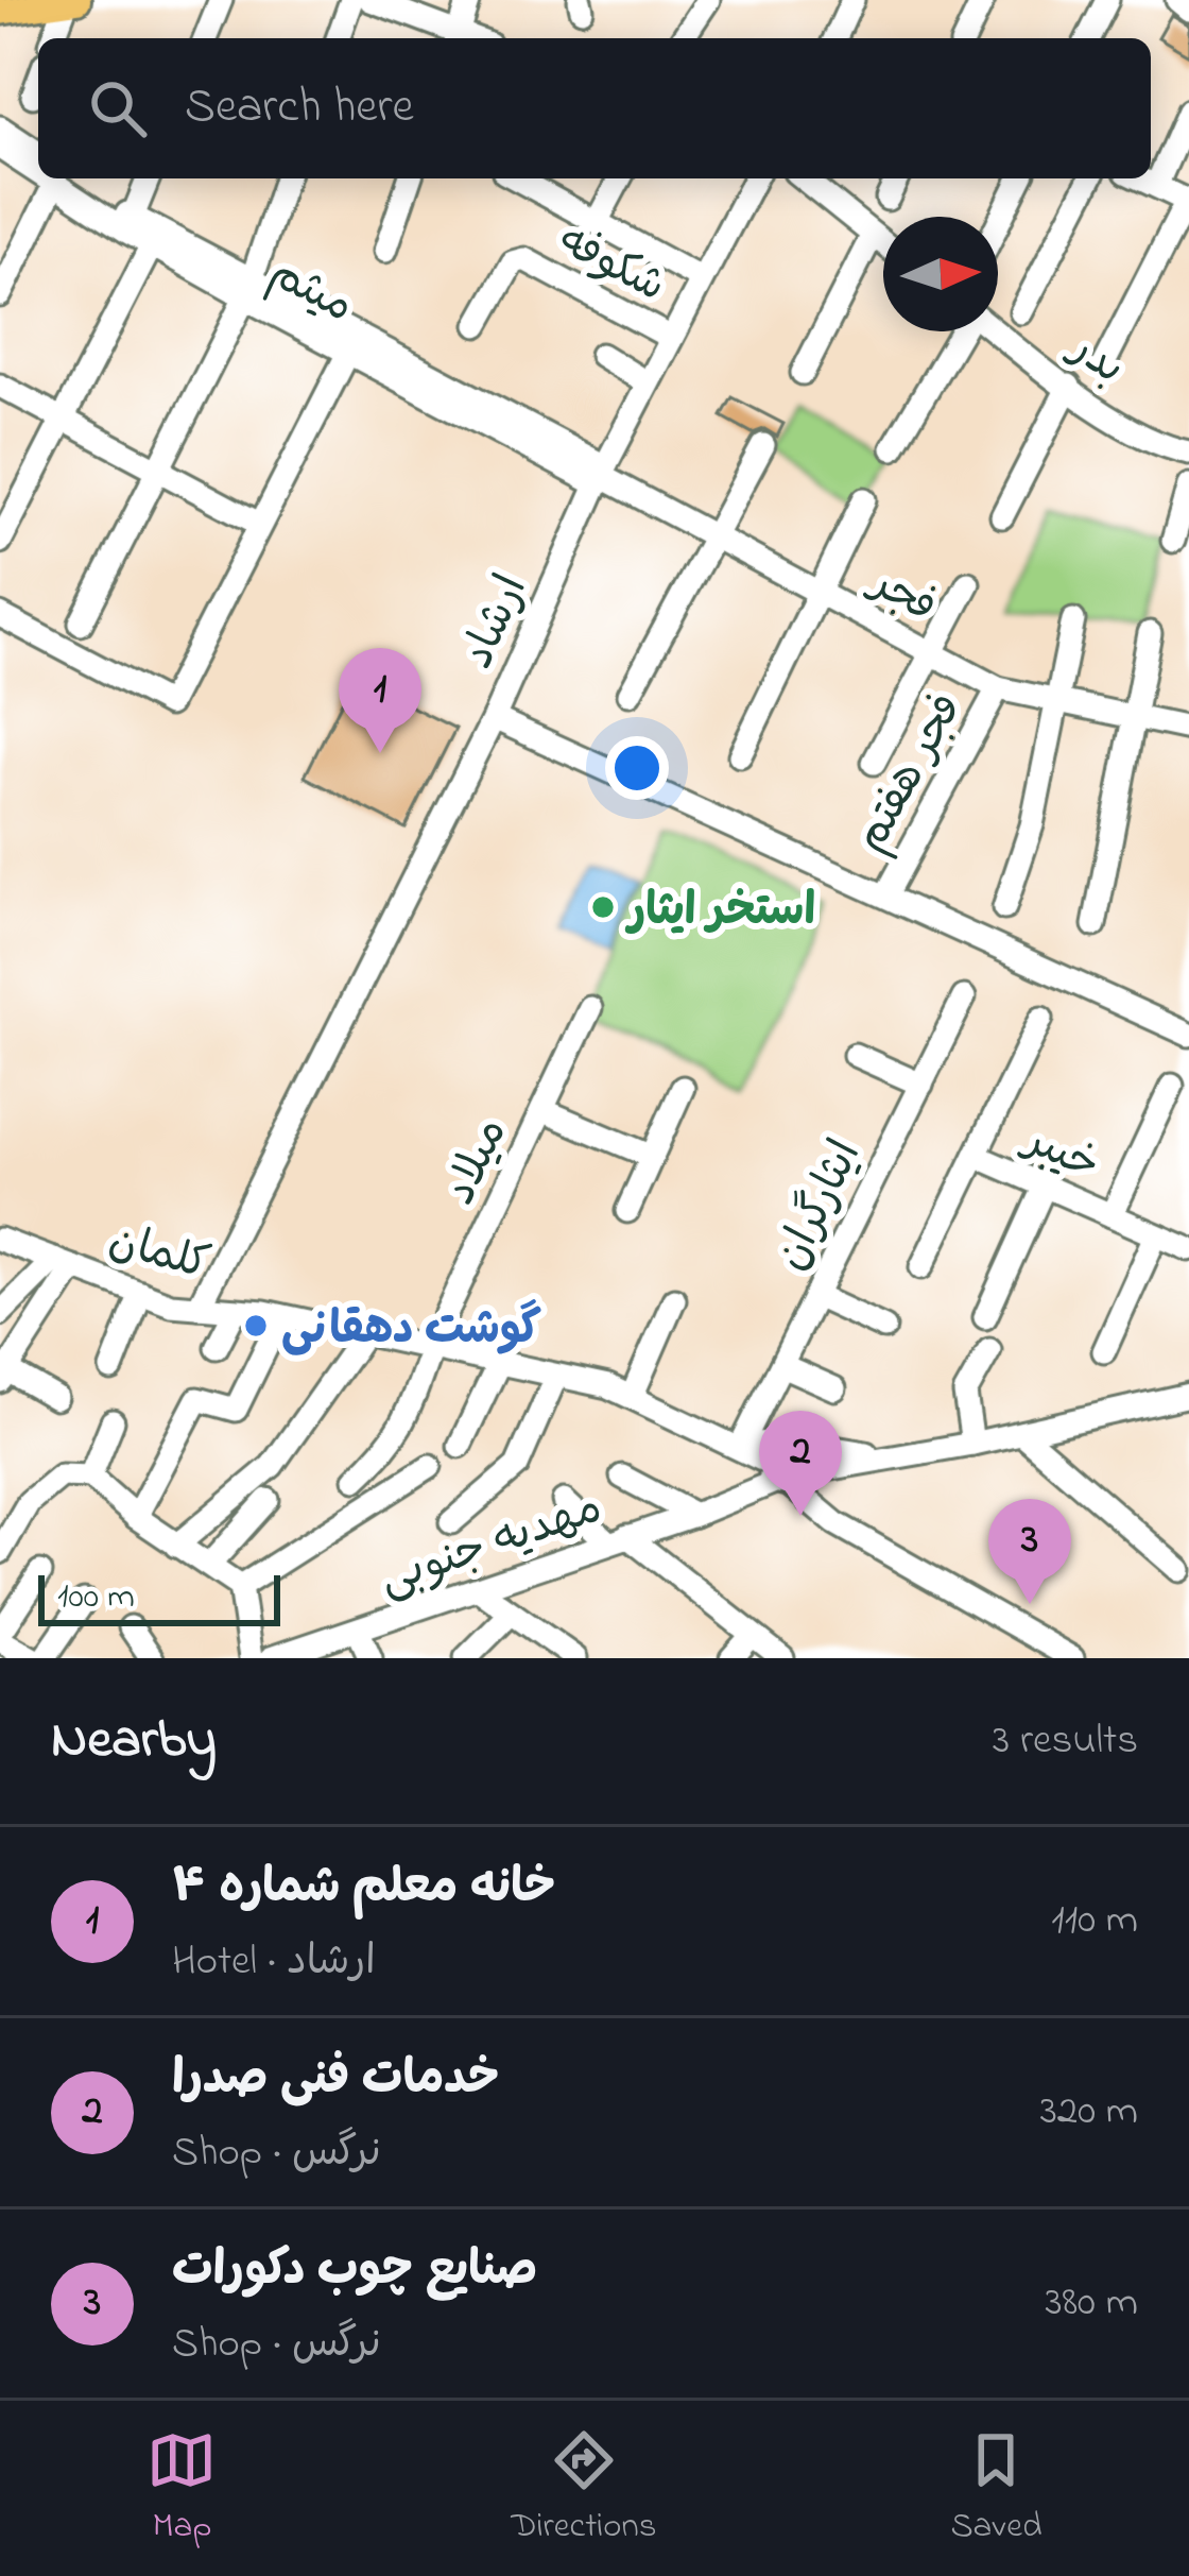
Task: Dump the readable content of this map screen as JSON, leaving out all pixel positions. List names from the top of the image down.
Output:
{
  "streets": {
    "street": [
      "شکوفه",
      "میثم",
      "بدر",
      "فجر",
      "ارشاد",
      "فجر هفتم",
      "خیبر",
      "میلاد",
      "ایثارگران",
      "کلمان",
      "مهدیه جنوبی"
    ]
  },
  "crossings": [
    ["شکوفه", "ارشاد"],
    ["میثم", "فجر"],
    ["میثم", "ارشاد"],
    ["فجر", "ارشاد"],
    ["فجر", "فجر هفتم"],
    ["ارشاد", "کلمان"],
    ["میلاد", "کلمان"],
    ["ایثارگران", "کلمان"],
    ["کلمان", "مهدیه جنوبی"]
  ],
  "places": ["استخر ایثار", "گوشت دهقانی"],
  "scale_bar": "100 m",
  "north": "right",
  "page": {
    "search": "Search here",
    "pins": ["1", "2", "3"],
    "scale": "100 m",
    "heading": ["Nearby", "3 results"],
    "list": [
      {
        "mark": "1",
        "name": "خانه معلم شماره ۴",
        "note": "Hotel · ارشاد",
        "value": "110 m"
      },
      {
        "mark": "2",
        "name": "خدمات فنی صدرا",
        "note": "Shop · نرگس",
        "value": "320 m"
      },
      {
        "mark": "3",
        "name": "صنایع چوب دکورات",
        "note": "Shop · نرگس",
        "value": "380 m"
      }
    ],
    "nav": ["Map", "Directions", "Saved"]
  }
}
